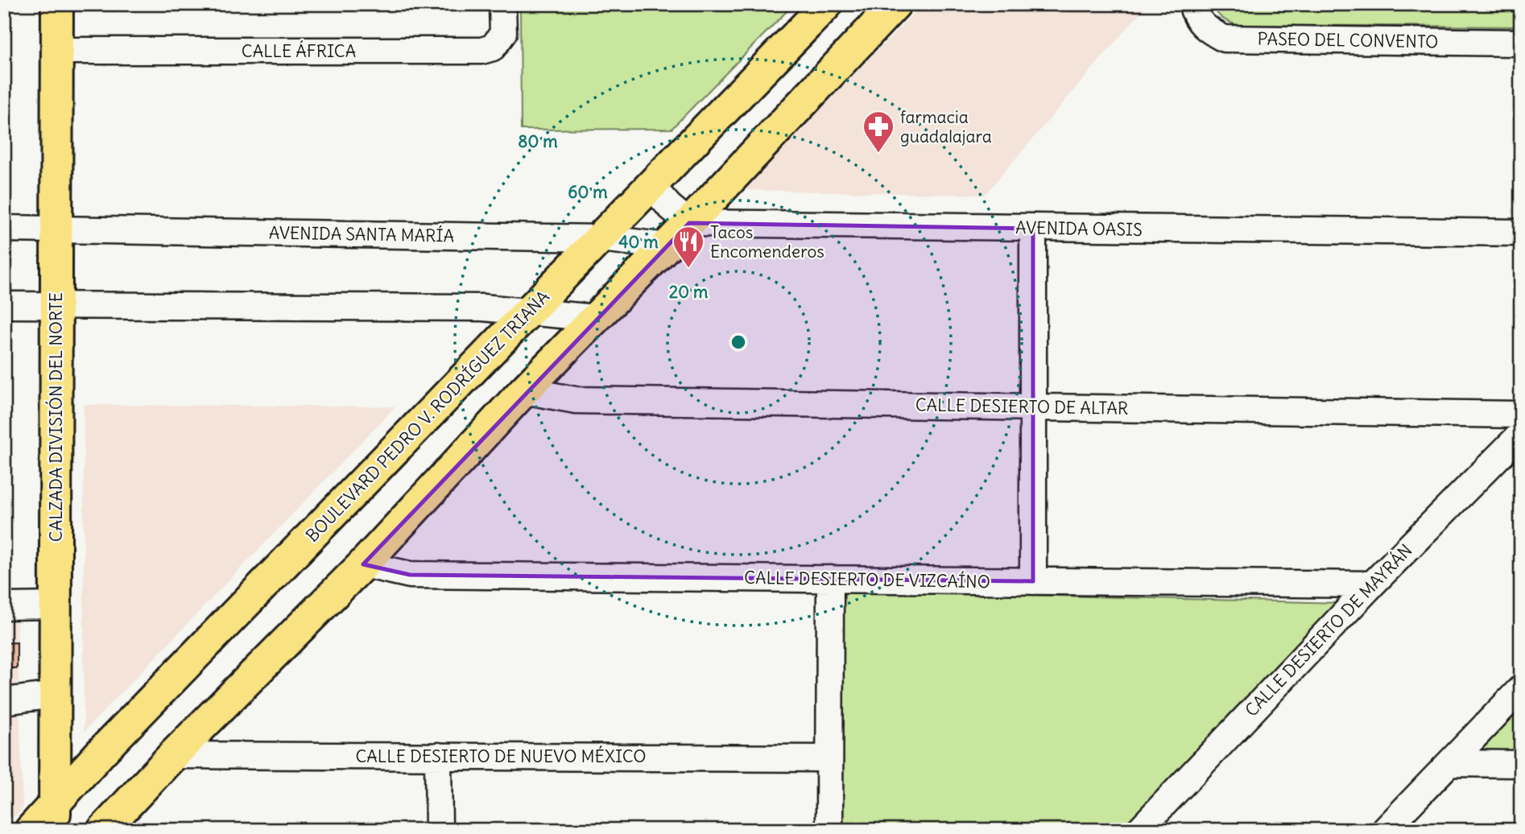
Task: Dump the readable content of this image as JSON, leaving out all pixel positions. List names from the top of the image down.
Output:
{
  "streets": {
    "main road": ["BOULEVARD PEDRO V. RODRÍGUEZ TRIANA", "CALZADA DIVISIÓN DEL NORTE"],
    "street": [
      "PASEO DEL CONVENTO",
      "CALLE ÁFRICA",
      "AVENIDA OASIS",
      "AVENIDA SANTA MARÍA",
      "CALLE DESIERTO DE ALTAR",
      "CALLE DESIERTO DE VIZCAÍNO",
      "CALLE DESIERTO DE MAYRÁN",
      "CALLE DESIERTO DE NUEVO MÉXICO"
    ]
  },
  "crossings": [
    ["CALLE ÁFRICA", "CALZADA DIVISIÓN DEL NORTE"],
    ["AVENIDA SANTA MARÍA", "BOULEVARD PEDRO V. RODRÍGUEZ TRIANA"],
    ["AVENIDA SANTA MARÍA", "CALZADA DIVISIÓN DEL NORTE"],
    ["BOULEVARD PEDRO V. RODRÍGUEZ TRIANA", "CALZADA DIVISIÓN DEL NORTE"],
    ["CALLE DESIERTO DE VIZCAÍNO", "CALLE DESIERTO DE MAYRÁN"]
  ],
  "places": {
    "pharmacy": ["farmacia guadalajara"],
    "restaurant": ["Tacos Encomenderos"]
  },
  "rings": [
    "80 m",
    "60 m",
    "40 m",
    "20 m"
  ]
}
